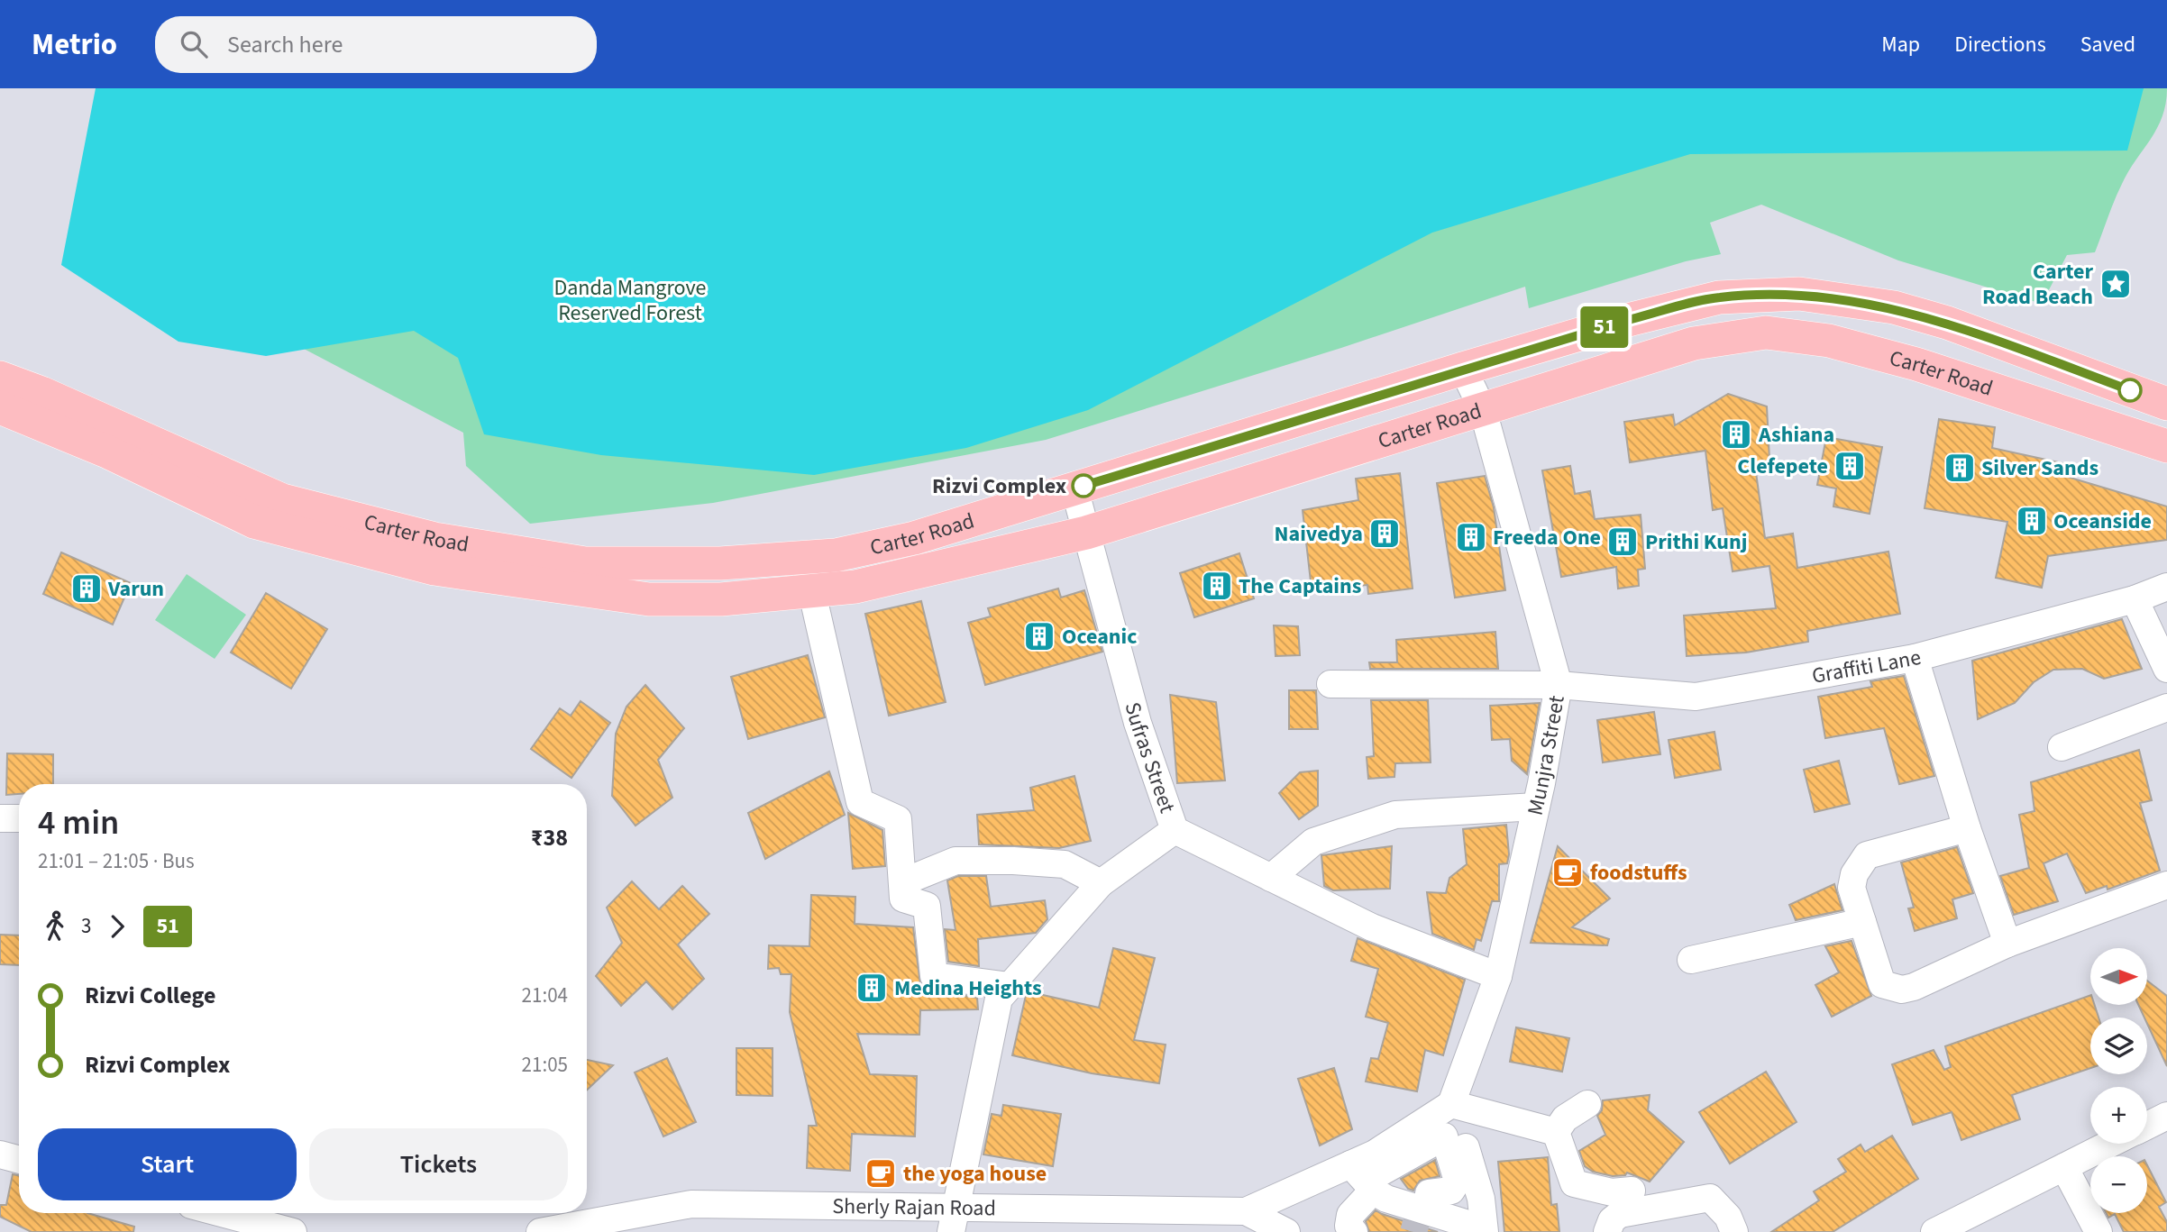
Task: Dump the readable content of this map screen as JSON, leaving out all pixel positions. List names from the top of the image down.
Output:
{
  "streets": {
    "main road": ["Carter Road"],
    "street": [
      "Graffiti Lane",
      "Munjra Street",
      "Sufras Street",
      "Sherly Rajan Road"
    ]
  },
  "crossings": [
    ["Carter Road", "Munjra Street"],
    ["Carter Road", "Sufras Street"],
    ["Graffiti Lane", "Munjra Street"],
    ["Munjra Street", "Sufras Street"]
  ],
  "parks": ["Danda Mangrove Reserved Forest"],
  "places": {
    "place": ["Carter Road Beach"],
    "building": [
      "Ashiana",
      "Clefepete",
      "Silver Sands",
      "Oceanside",
      "Naivedya",
      "Freeda One",
      "Prithi Kunj",
      "The Captains",
      "Varun",
      "Oceanic",
      "Medina Heights"
    ],
    "other": ["Rizvi Complex"],
    "cafe": ["foodstuffs", "the yoga house"]
  },
  "lines": ["bus line 51"],
  "north": "right",
  "page": {
    "header": "Metrio",
    "search": "Search here",
    "nav": ["Map", "Directions", "Saved"],
    "on_map": "51",
    "heading": ["4 min", "21:01 – 21:05 · Bus", "₹38"],
    "legs": ["3", "51"],
    "map_buttons": ["+", "−"],
    "list": [
      {
        "name": "Rizvi College",
        "value": "21:04"
      },
      {
        "name": "Rizvi Complex",
        "value": "21:05"
      }
    ],
    "buttons": ["Start", "Tickets"]
  }
}
